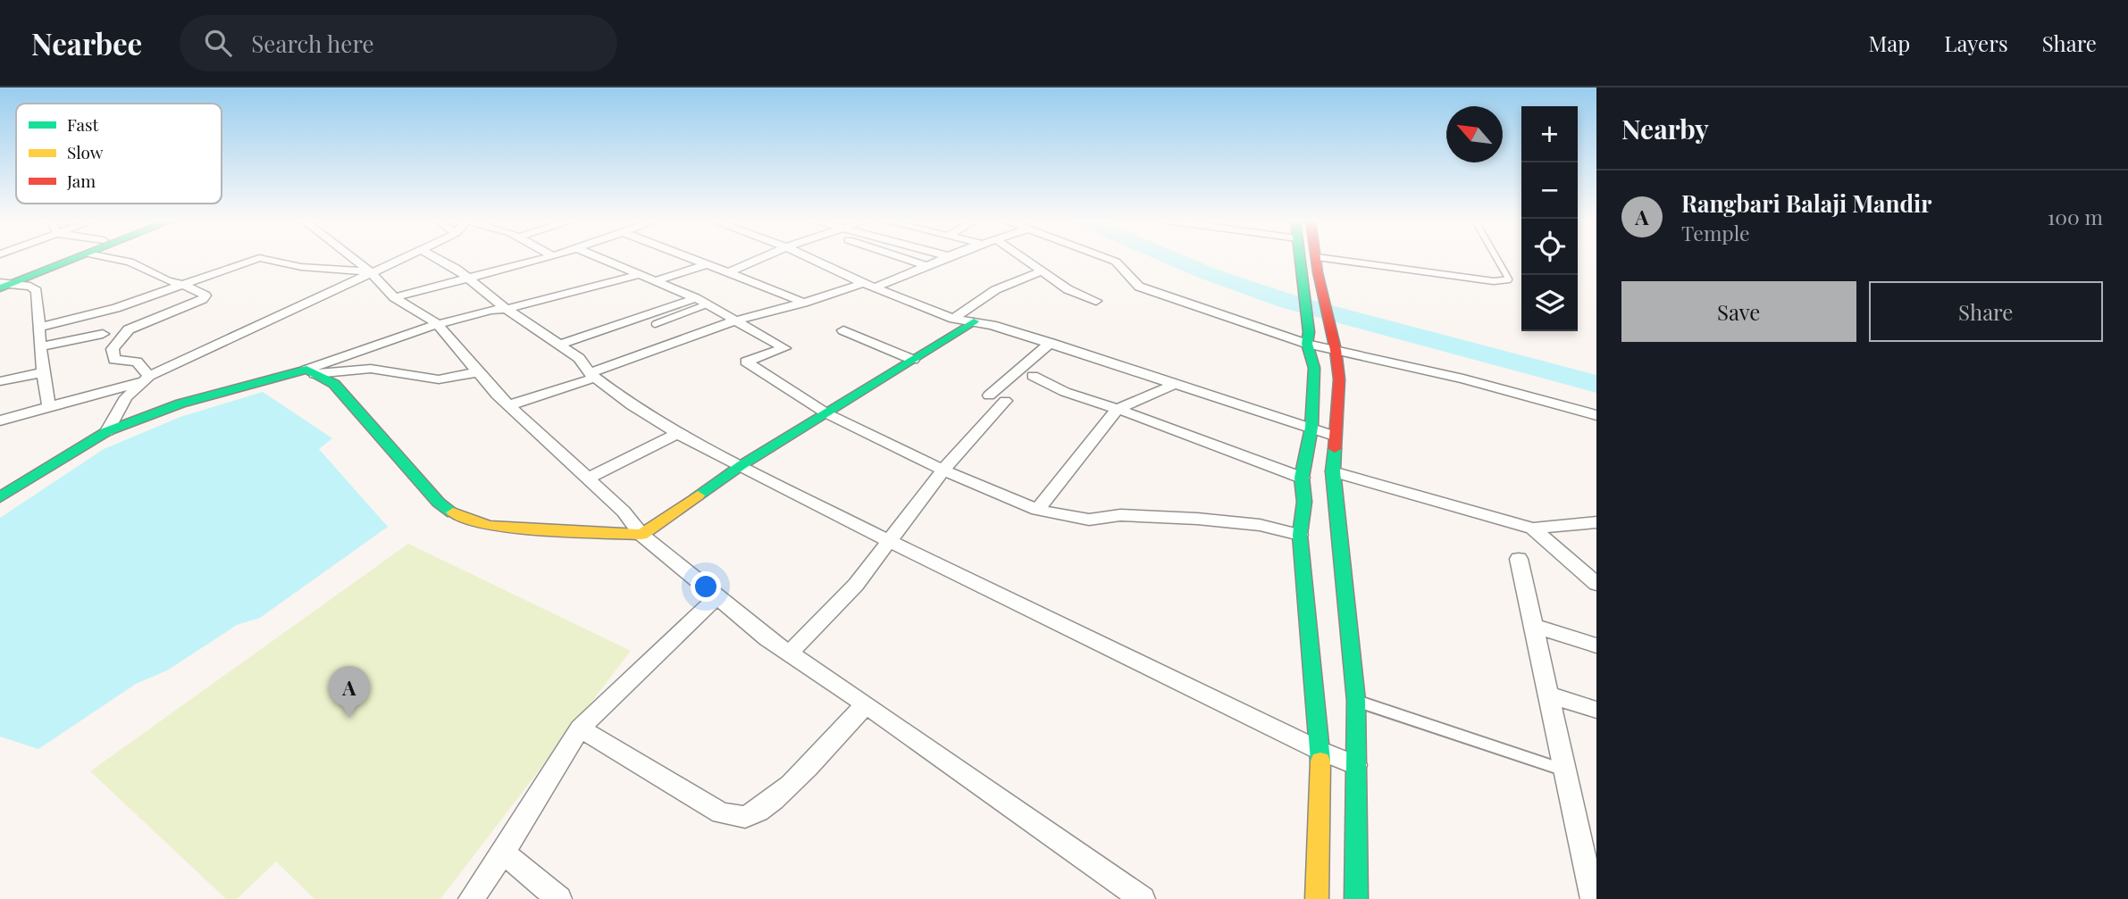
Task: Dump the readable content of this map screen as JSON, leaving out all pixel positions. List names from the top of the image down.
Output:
{
  "legend": ["Fast", "Slow", "Jam"],
  "north": "top left",
  "page": {
    "header": "Nearbee",
    "search": "Search here",
    "nav": ["Map", "Layers", "Share"],
    "heading": "Nearby",
    "map_buttons": ["+", "−"],
    "list": [
      {
        "mark": "A",
        "name": "Rangbari Balaji Mandir",
        "note": "Temple",
        "value": "100 m"
      }
    ],
    "buttons": ["Save", "Share"],
    "pins": "A"
  }
}
